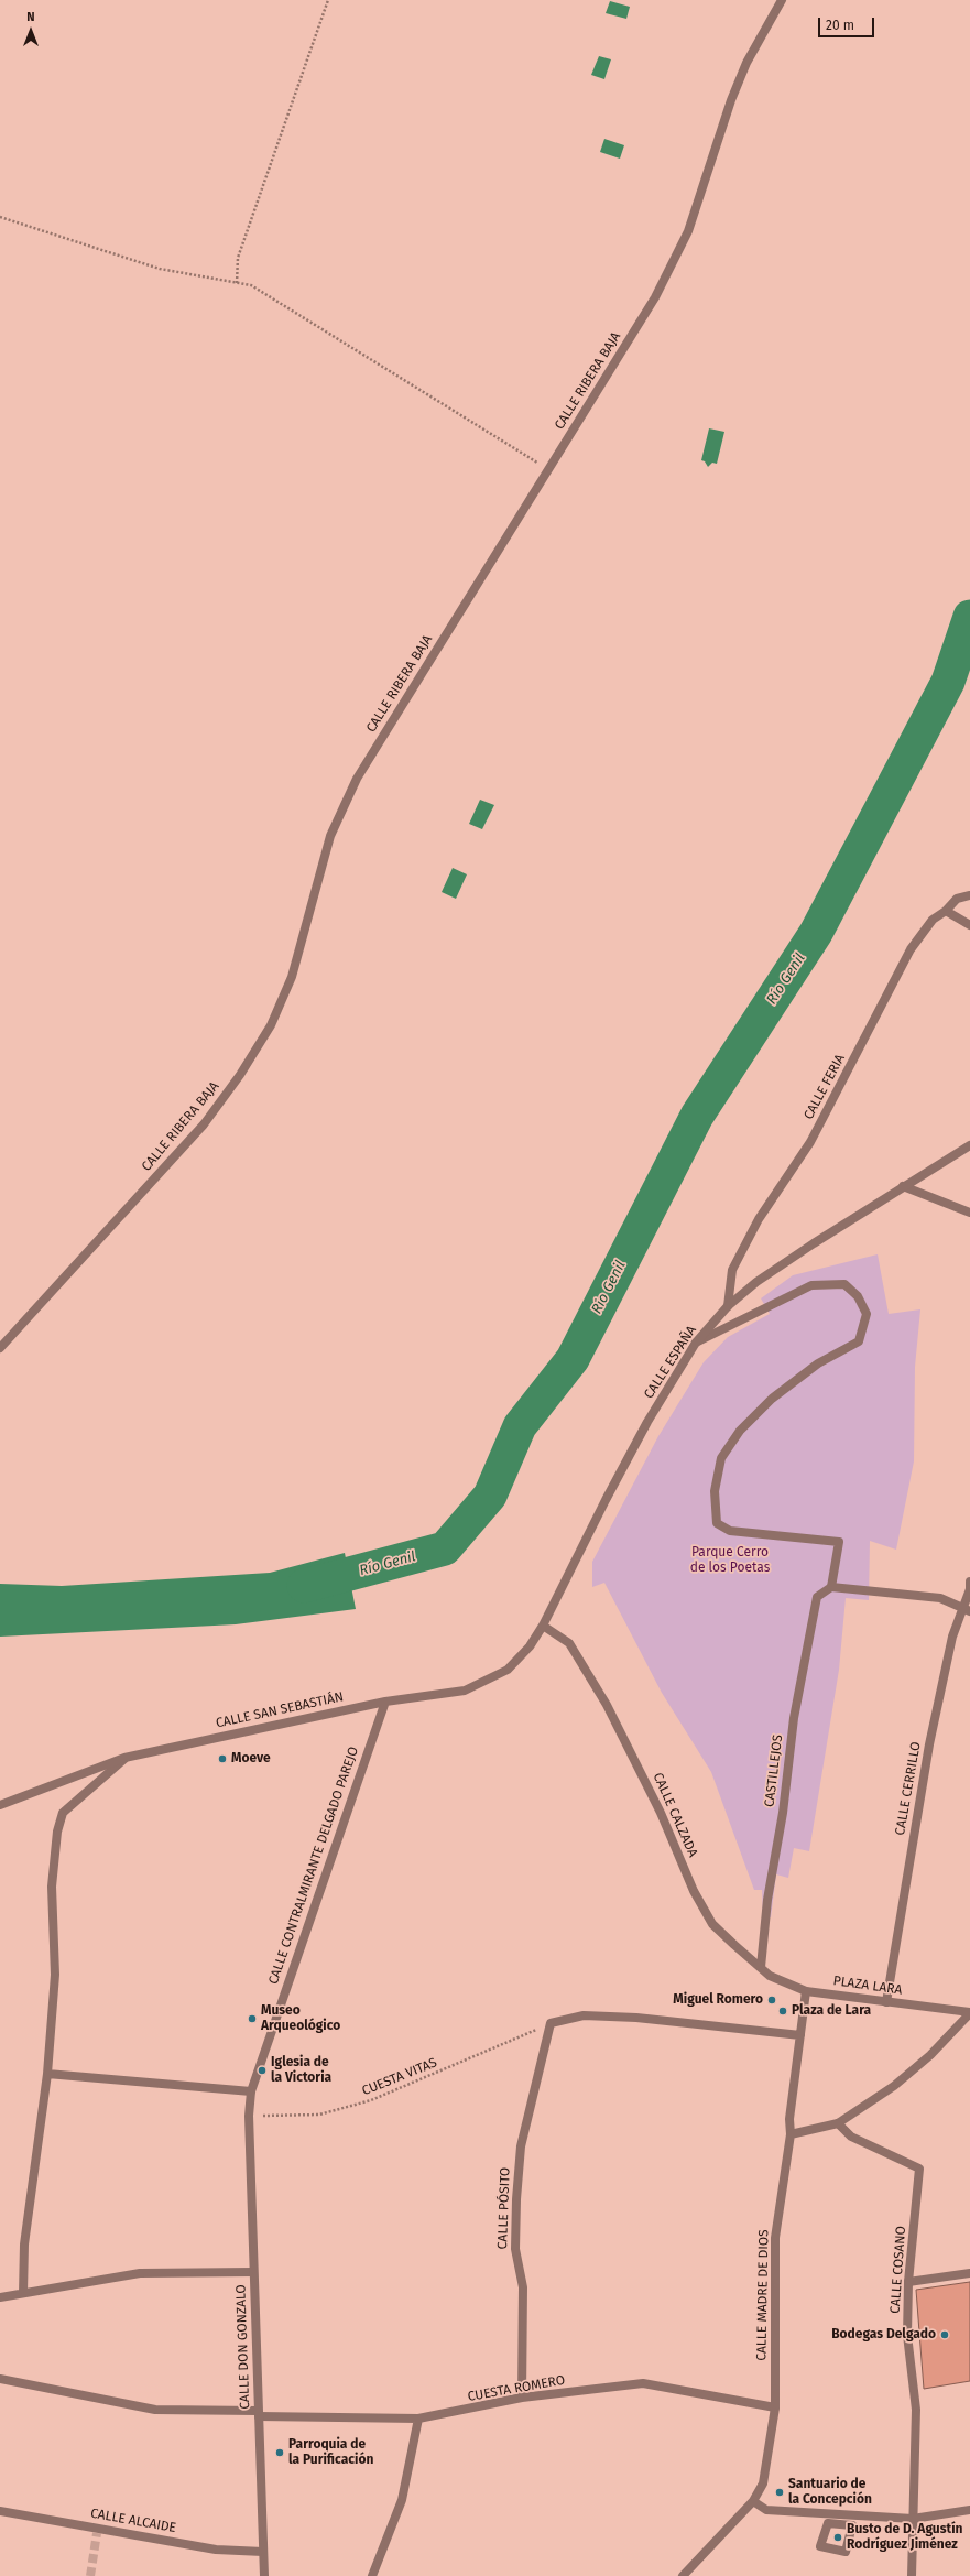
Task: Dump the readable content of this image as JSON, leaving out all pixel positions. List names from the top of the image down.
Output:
{
  "streets": {
    "street": [
      "CALLE RIBERA BAJA",
      "CALLE FERIA",
      "CALLE ESPAÑA",
      "CALLE SAN SEBASTIÁN",
      "CASTILLEJOS",
      "CALLE CERRILLO",
      "CALLE CALZADA",
      "CALLE CONTRALMIRANTE DELGADO PAREJO",
      "PLAZA LARA",
      "CALLE PÓSITO",
      "CALLE COSANO",
      "CALLE MADRE DE DIOS",
      "CALLE DON GONZALO",
      "CUESTA ROMERO",
      "CALLE ALCAIDE"
    ],
    "path": ["CUESTA VITAS"]
  },
  "crossings": [
    ["CALLE FERIA", "CALLE ESPAÑA"],
    ["CALLE ESPAÑA", "CALLE SAN SEBASTIÁN"],
    ["CALLE ESPAÑA", "CALLE CALZADA"],
    ["CALLE SAN SEBASTIÁN", "CALLE CALZADA"],
    ["CALLE SAN SEBASTIÁN", "CALLE CONTRALMIRANTE DELGADO PAREJO"],
    ["CASTILLEJOS", "CALLE CALZADA"],
    ["CALLE CERRILLO", "PLAZA LARA"],
    ["CALLE CALZADA", "PLAZA LARA"],
    ["CALLE CONTRALMIRANTE DELGADO PAREJO", "CUESTA VITAS"],
    ["CALLE CONTRALMIRANTE DELGADO PAREJO", "CALLE DON GONZALO"],
    ["CUESTA VITAS", "CALLE PÓSITO"],
    ["CUESTA VITAS", "CALLE DON GONZALO"],
    ["CALLE PÓSITO", "CUESTA ROMERO"],
    ["CALLE MADRE DE DIOS", "CUESTA ROMERO"],
    ["CALLE DON GONZALO", "CUESTA ROMERO"],
    ["CALLE DON GONZALO", "CALLE ALCAIDE"]
  ],
  "water": ["Río Genil"],
  "parks": ["Parque Cerro de los Poetas"],
  "places": [
    "Moeve",
    "Miguel Romero",
    "Plaza de Lara",
    "Museo Arqueológico",
    "Iglesia de la Victoria",
    "Bodegas Delgado",
    "Parroquia de la Purificación",
    "Santuario de la Concepción",
    "Busto de D. Agustín Rodríguez Jiménez"
  ],
  "scale_bar": "20 m",
  "north": "top"
}
